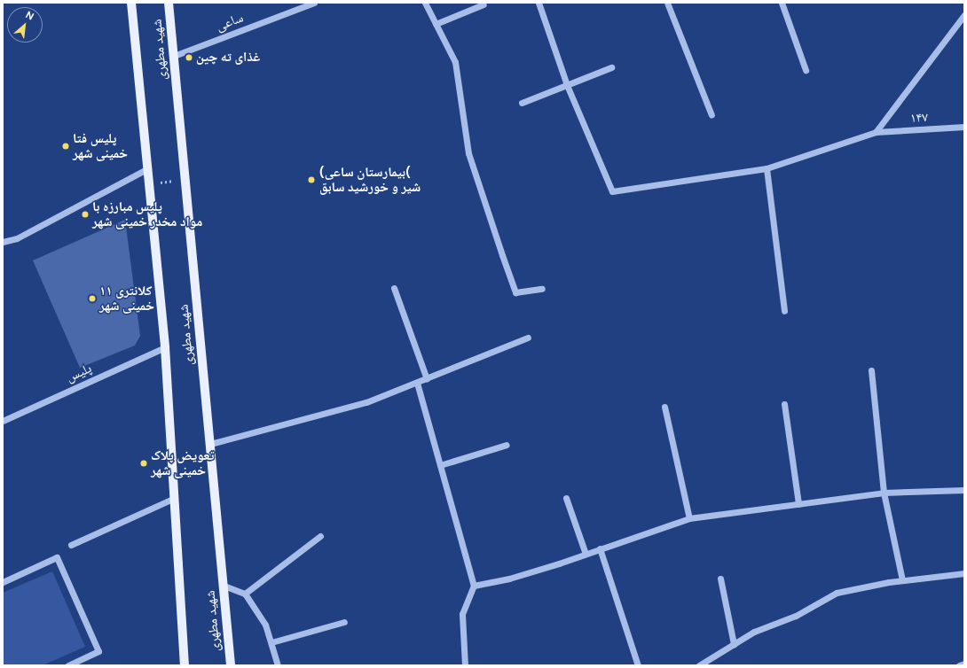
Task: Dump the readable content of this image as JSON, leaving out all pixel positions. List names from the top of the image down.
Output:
{
  "streets": {
    "main road": ["شهید مطهری"],
    "street": ["ساعی", "۱۴۷", "پلیس"]
  },
  "crossings": [
    ["ساعی", "شهید مطهری"],
    ["شهید مطهری", "پلیس"]
  ],
  "places": [
    "غذای ته چین",
    "پلیس فتا خمینی شهر",
    "(بیمارستان ساعی( شیر و خورشید سابق",
    "پلیس مبارزه با مواد مخدر خمینی شهر",
    "کلانتری ۱۱ خمینی شهر",
    "تعویض پلاک خمینی شهر"
  ],
  "north": "top right"
}
